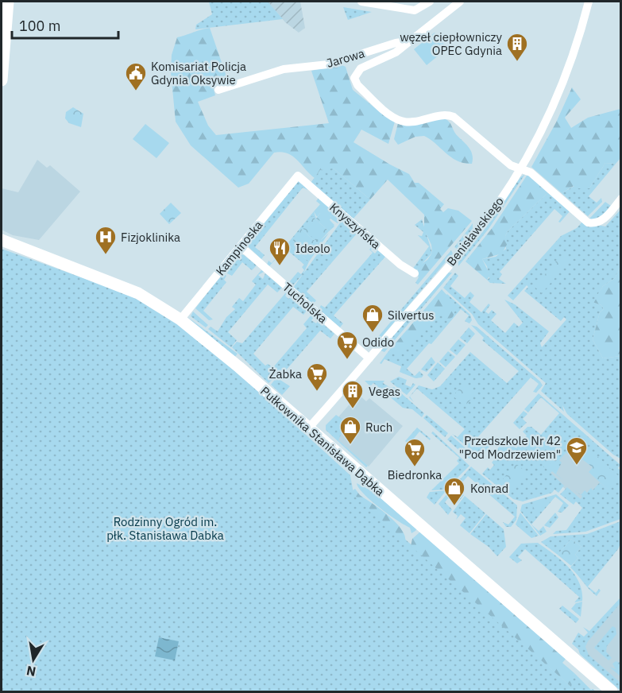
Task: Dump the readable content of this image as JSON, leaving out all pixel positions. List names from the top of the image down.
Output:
{
  "streets": {
    "street": [
      "Jarowa",
      "Knyszyńska",
      "Benisławskiego",
      "Kampinoska",
      "Tucholska",
      "Pułkownika Stanisława Dąbka"
    ]
  },
  "crossings": [
    ["Knyszyńska", "Kampinoska"],
    ["Benisławskiego", "Tucholska"],
    ["Benisławskiego", "Pułkownika Stanisława Dąbka"],
    ["Kampinoska", "Tucholska"],
    ["Kampinoska", "Pułkownika Stanisława Dąbka"]
  ],
  "parks": ["Rodzinny Ogród im. płk. Stanisława Dabka"],
  "places": {
    "building": ["węzeł ciepłowniczy OPEC Gdynia", "Vegas"],
    "public building": ["Komisariat Policja Gdynia Oksywie"],
    "hospital": ["Fizjoklinika"],
    "restaurant": ["Ideolo"],
    "shop": ["Silvertus", "Ruch", "Konrad"],
    "supermarket": ["Odido", "Żabka", "Biedronka"],
    "school or university": ["Przedszkole Nr 42 \"Pod Modrzewiem\""]
  },
  "scale_bar": "100 m",
  "north": "bottom"
}
